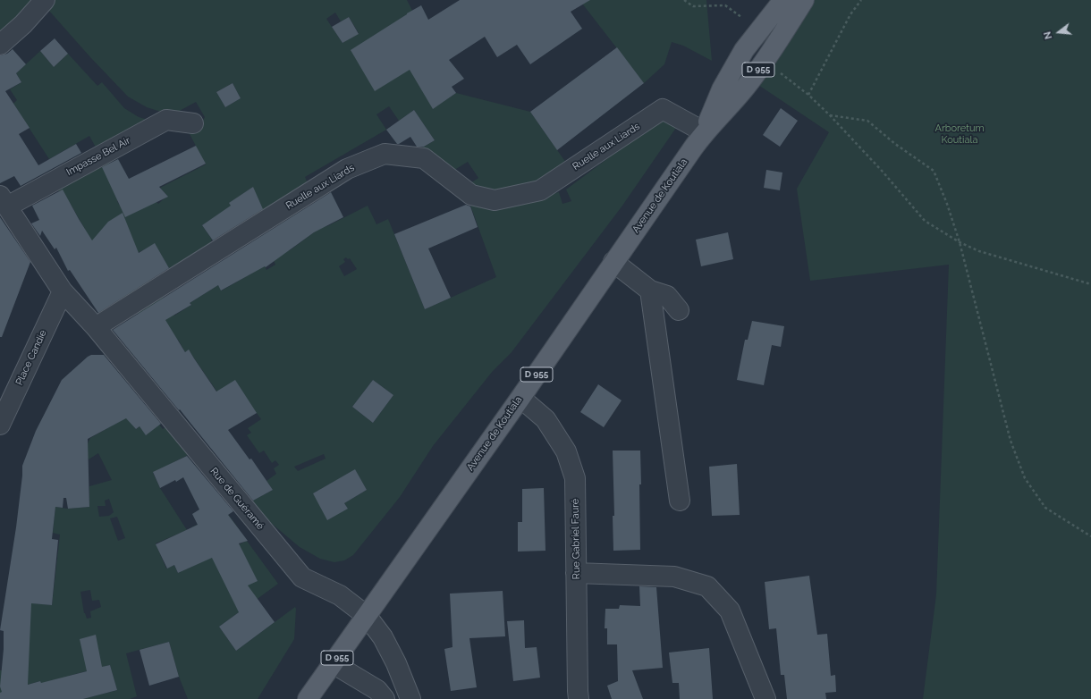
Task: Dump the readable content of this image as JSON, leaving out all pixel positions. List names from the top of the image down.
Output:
{
  "streets": {
    "main road": ["D 955", "Avenue de Koutiala"],
    "street": [
      "Ruelle aux Liards",
      "Impasse Bel Air",
      "Place Candie",
      "Rue de Guéramé",
      "Rue Gabriel Fauré"
    ]
  },
  "crossings": [
    ["Ruelle aux Liards", "Avenue de Koutiala"],
    ["Ruelle aux Liards", "Rue de Guéramé"],
    ["Impasse Bel Air", "Rue de Guéramé"],
    ["Avenue de Koutiala", "Rue de Guéramé"],
    ["Avenue de Koutiala", "Rue Gabriel Fauré"],
    ["Place Candie", "Rue de Guéramé"]
  ],
  "parks": ["Arboretum Koutiala"],
  "north": "left"
}
